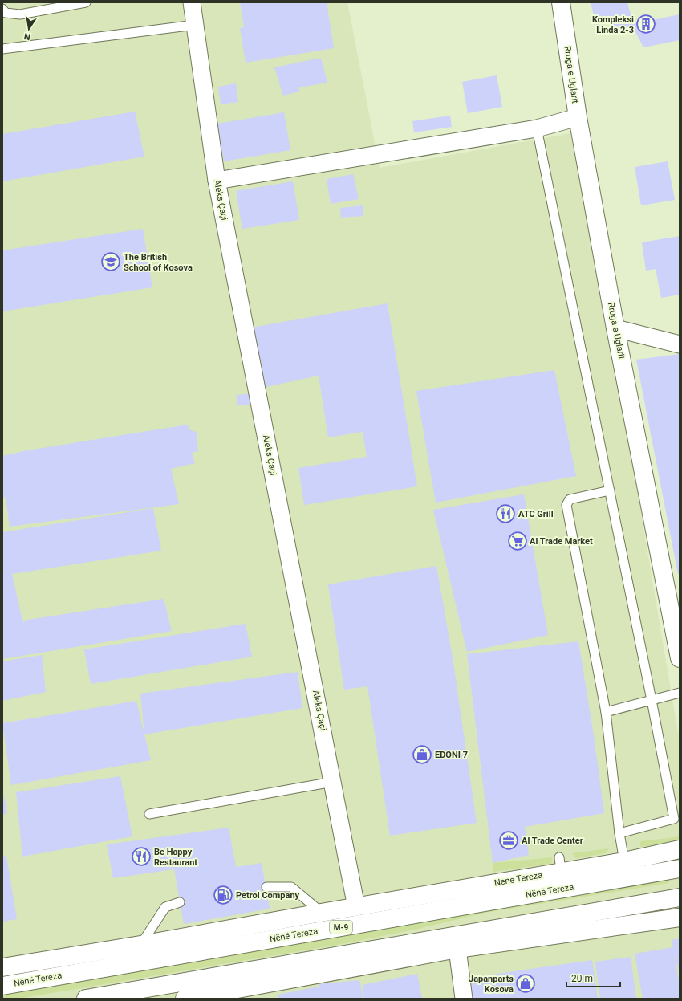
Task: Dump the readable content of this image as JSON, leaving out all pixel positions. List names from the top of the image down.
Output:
{
  "streets": {
    "main road": [
      "Rruga e Uglarit",
      "Nene Tereza",
      "Nënë Tereza",
      "M-9"
    ],
    "street": ["Aleks Çaçi"]
  },
  "crossings": [
    ["Aleks Çaçi", "Nene Tereza"],
    ["Aleks Çaçi", "Nënë Tereza"],
    ["Nene Tereza", "Nënë Tereza"]
  ],
  "places": {
    "building": ["Kompleksi Linda 2-3"],
    "school or university": ["The British School of Kosova"],
    "restaurant": ["ATC Grill", "Be Happy Restaurant"],
    "supermarket": ["Al Trade Market"],
    "shop": ["EDONI 7", "Japanparts Kosova"],
    "office": ["Al Trade Center"],
    "fuel station": ["Petrol Company"]
  },
  "scale_bar": "20 m",
  "north": "bottom"
}
